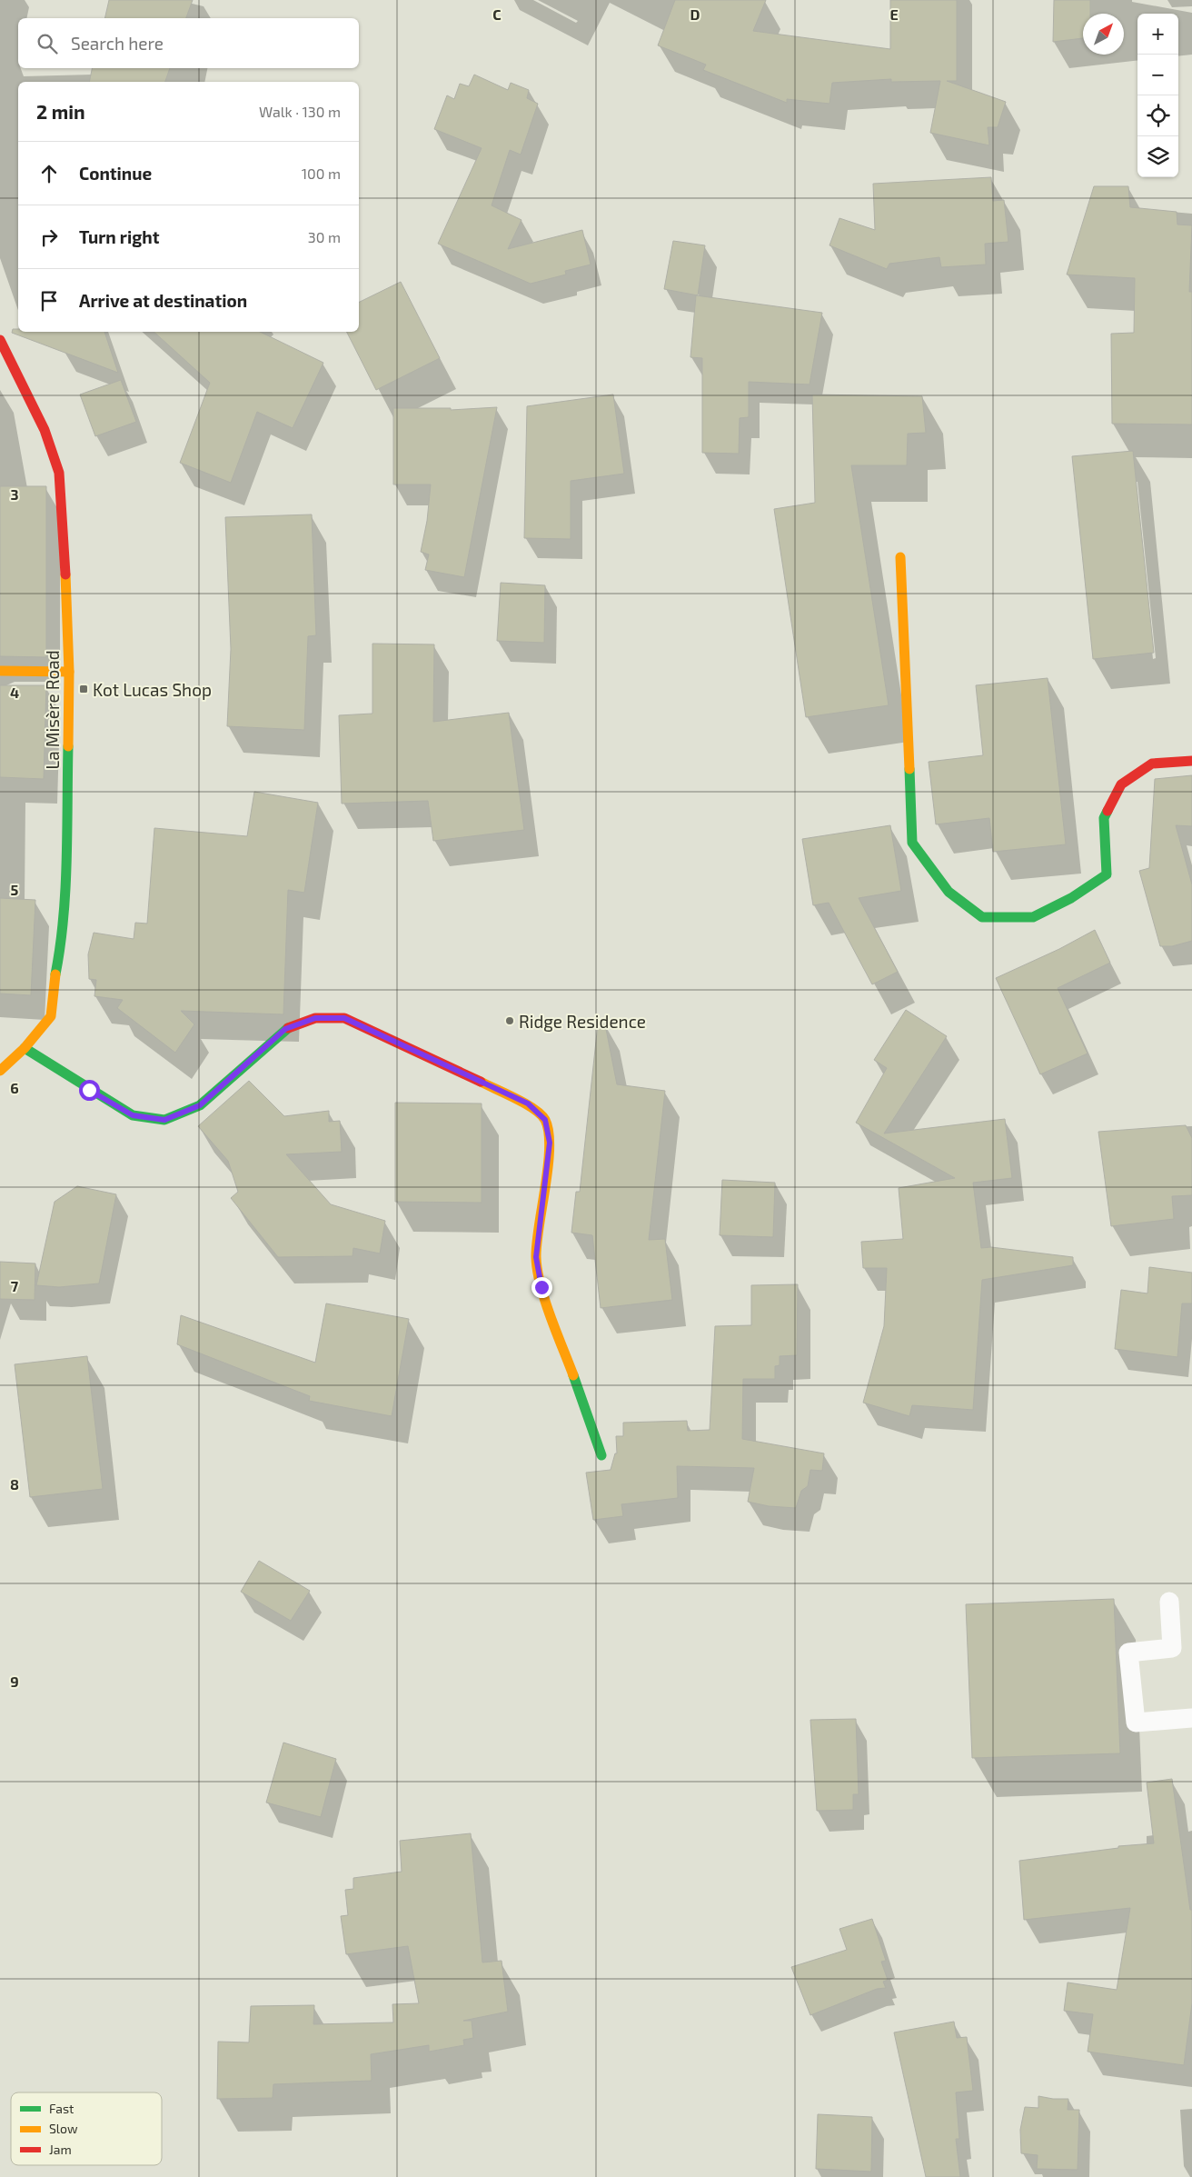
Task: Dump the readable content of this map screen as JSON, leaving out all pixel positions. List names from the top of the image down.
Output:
{
  "streets": {
    "street": ["La Misère Road"]
  },
  "places": {
    "transit": ["Kot Lucas Shop"],
    "other": ["Ridge Residence"]
  },
  "legend": ["Fast", "Slow", "Jam"],
  "north": "top right",
  "page": {
    "map_buttons": ["+", "−"],
    "search": "Search here",
    "heading": ["2 min", "Walk · 130 m"],
    "list": [
      ["Continue", "100 m"],
      ["Turn right", "30 m"],
      "Arrive at destination"
    ]
  },
  "grid": {
    "columns": ["C", "D", "E"],
    "rows": [
      "3",
      "4",
      "5",
      "6",
      "7",
      "8",
      "9"
    ]
  }
}
